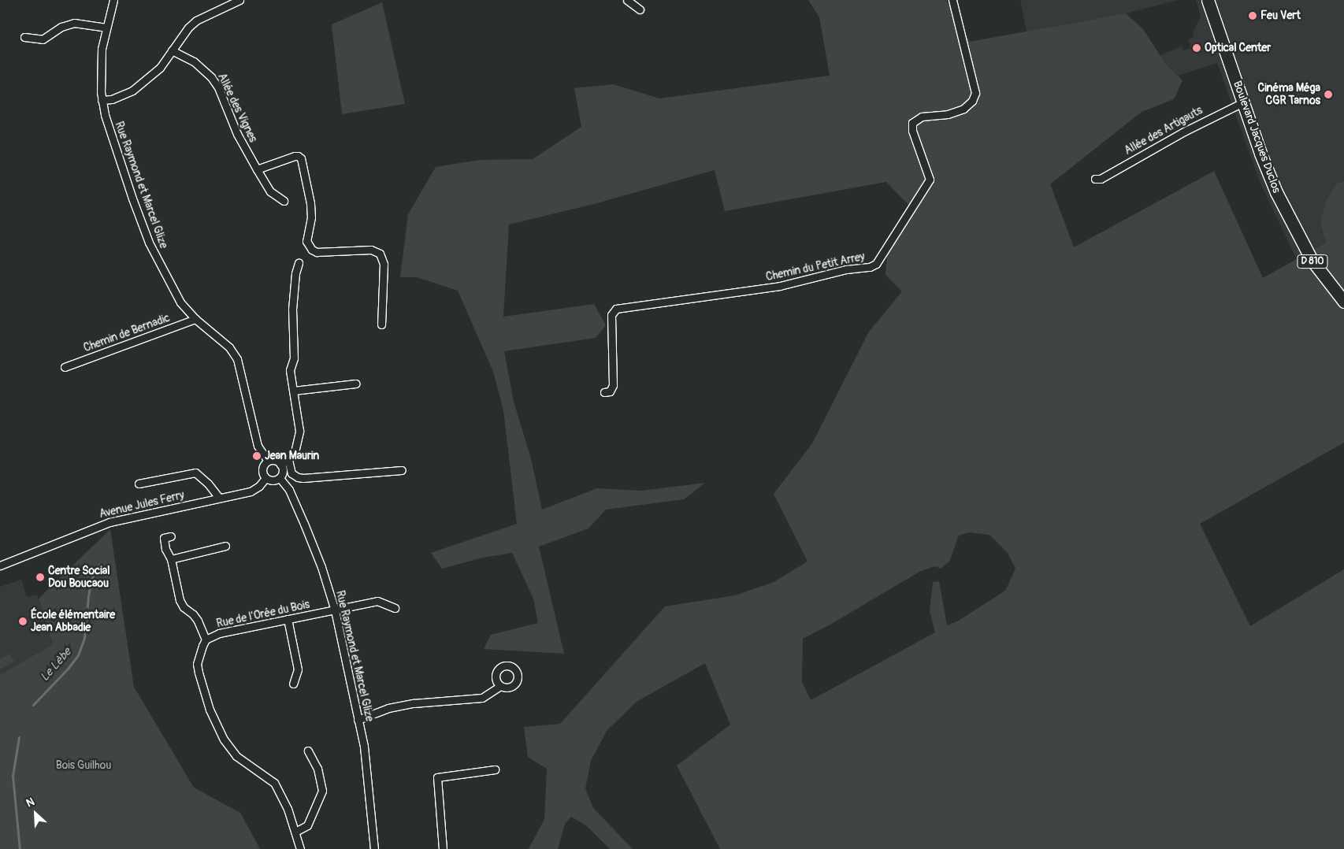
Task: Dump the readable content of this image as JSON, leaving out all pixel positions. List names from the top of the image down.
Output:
{
  "streets": {
    "main road": ["Boulevard Jacques Duclos", "D 810"],
    "street": [
      "Allée des Vignes",
      "Allée des Artigauts",
      "Rue Raymond et Marcel Glize",
      "Chemin du Petit Arrey",
      "Chemin de Bernadic",
      "Avenue Jules Ferry",
      "Rue de l'Orée du Bois"
    ]
  },
  "crossings": [
    ["Allée des Artigauts", "Boulevard Jacques Duclos"],
    ["Rue Raymond et Marcel Glize", "Chemin de Bernadic"],
    ["Rue Raymond et Marcel Glize", "Avenue Jules Ferry"],
    ["Rue Raymond et Marcel Glize", "Rue de l'Orée du Bois"]
  ],
  "water": ["Le Lèbe"],
  "parks": ["Bois Guilhou"],
  "places": [
    "Feu Vert",
    "Optical Center",
    "Cinéma Méga CGR Tarnos",
    "Jean Maurin",
    "Centre Social Dou Boucaou",
    "École élémentaire Jean Abbadie"
  ],
  "north": "top left"
}
